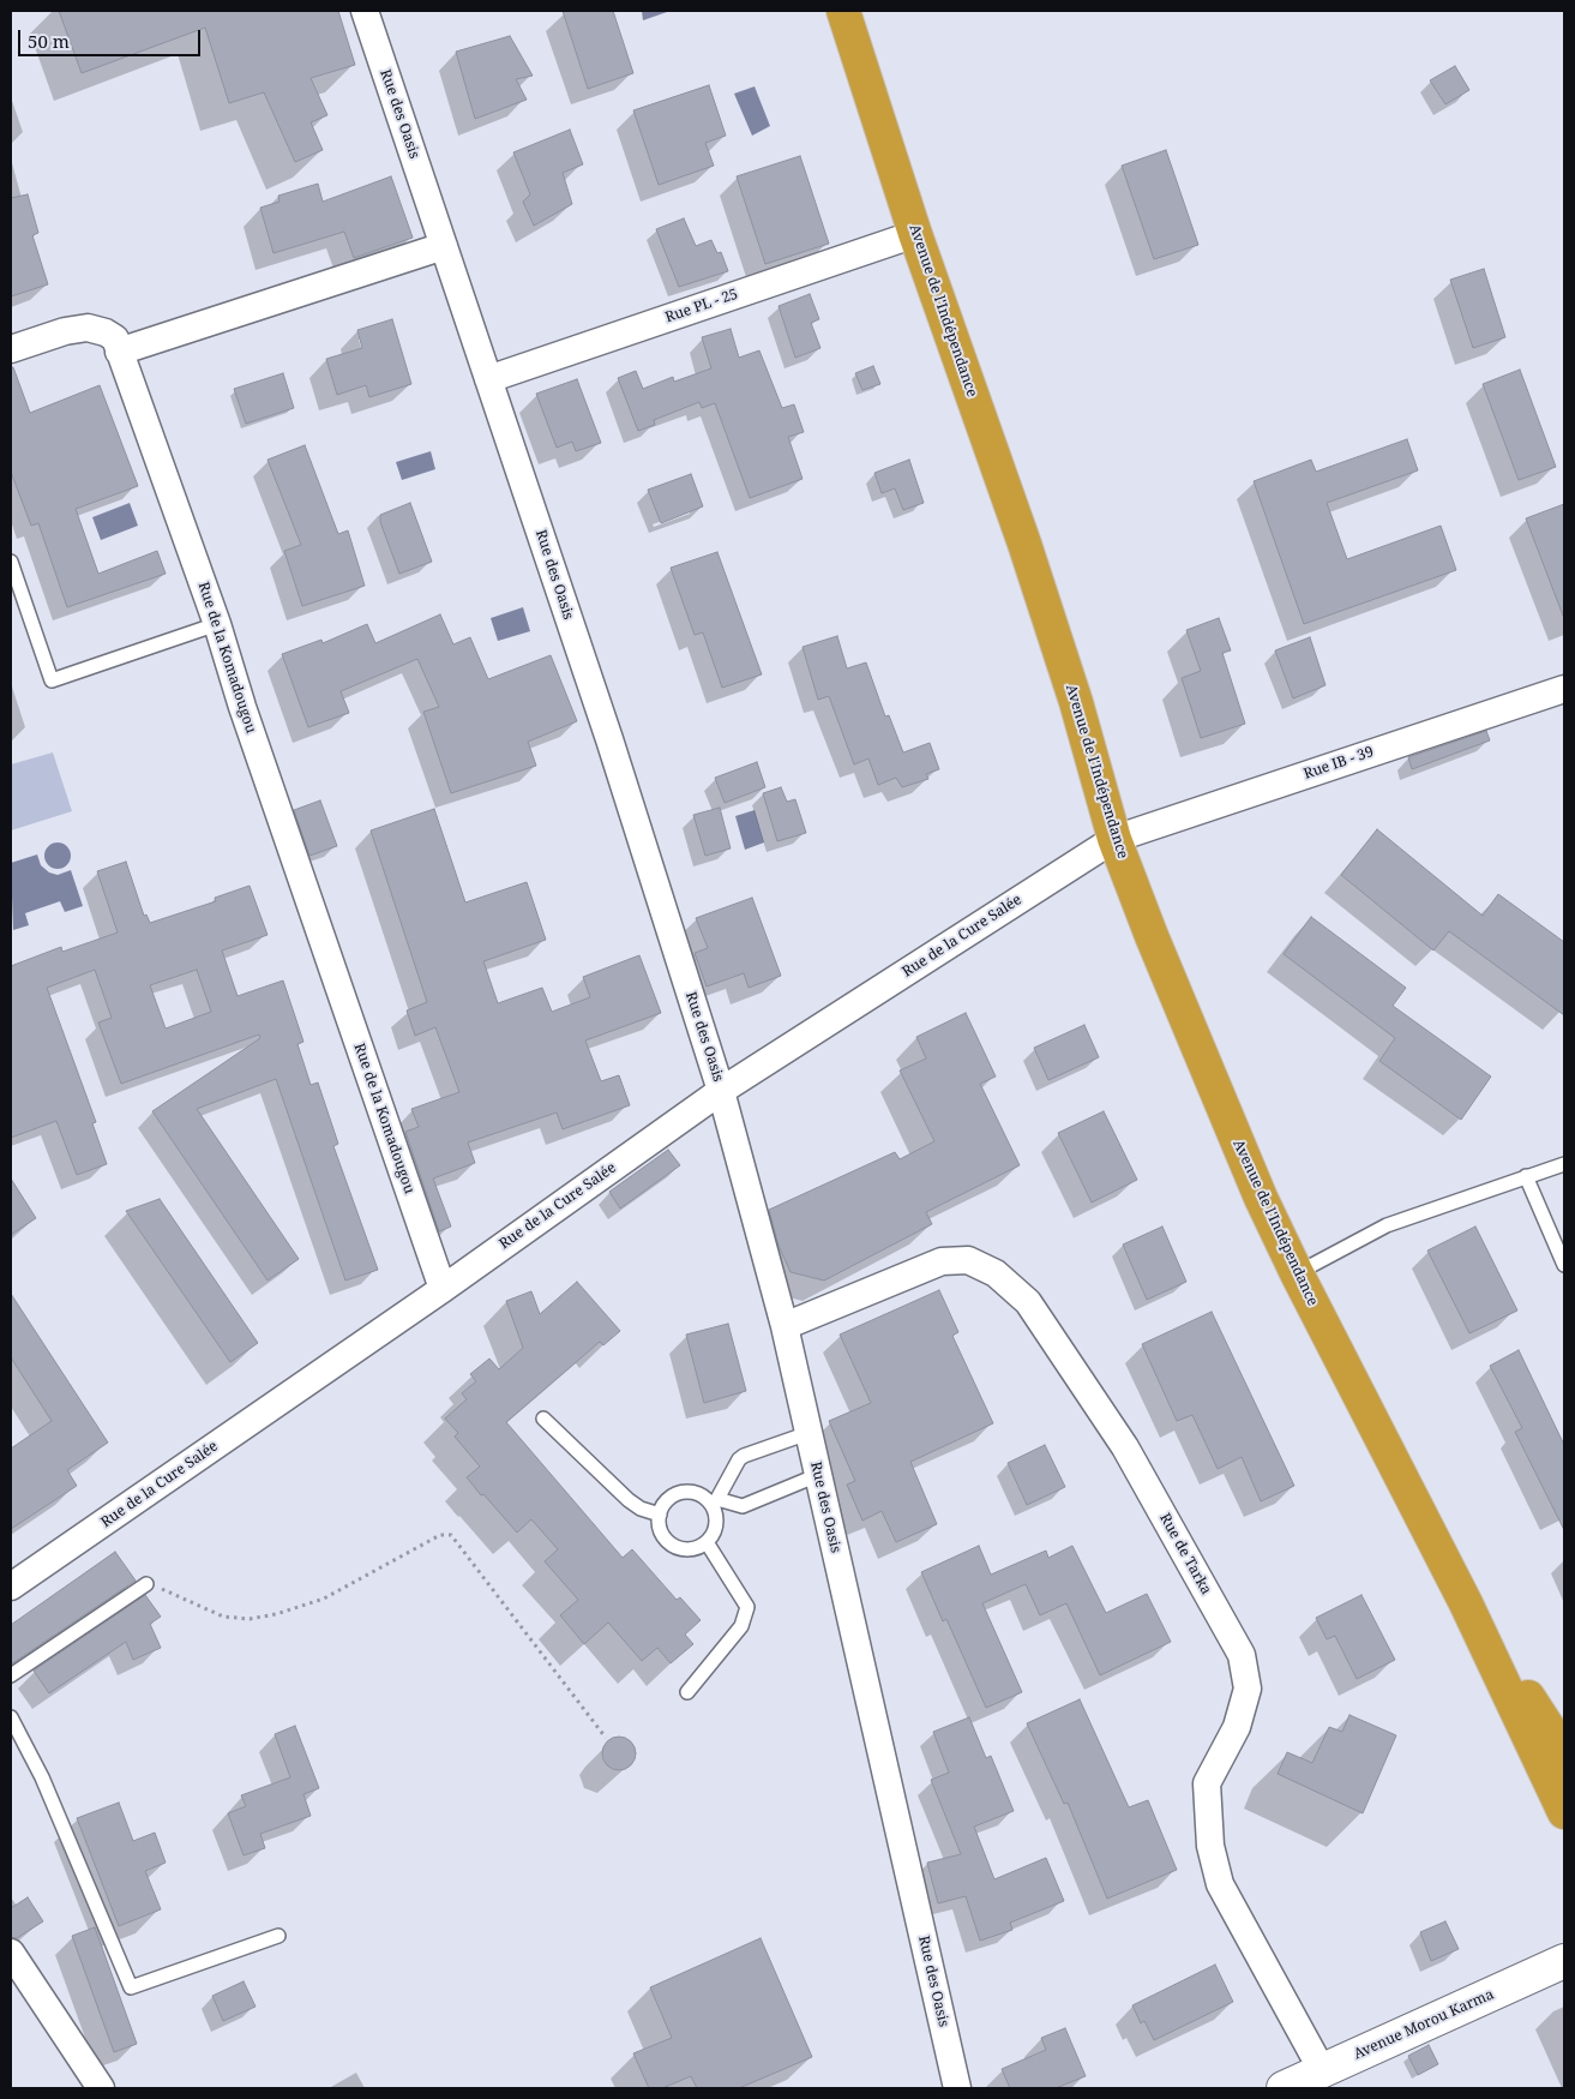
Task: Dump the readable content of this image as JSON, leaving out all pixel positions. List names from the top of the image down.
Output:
{
  "streets": {
    "highway": ["Avenue de l'Indépendance"],
    "street": [
      "Rue des Oasis",
      "Rue PL - 25",
      "Rue de la Komadougou",
      "Rue IB - 39",
      "Rue de la Cure Salée",
      "Rue de Tarka",
      "Avenue Morou Karma"
    ]
  },
  "crossings": [
    ["Rue des Oasis", "Rue PL - 25"],
    ["Rue des Oasis", "Rue de la Cure Salée"],
    ["Rue des Oasis", "Rue de Tarka"],
    ["Rue PL - 25", "Avenue de l'Indépendance"],
    ["Avenue de l'Indépendance", "Rue IB - 39"],
    ["Avenue de l'Indépendance", "Rue de la Cure Salée"],
    ["Rue de la Komadougou", "Rue de la Cure Salée"],
    ["Rue IB - 39", "Rue de la Cure Salée"],
    ["Rue de Tarka", "Avenue Morou Karma"]
  ],
  "scale_bar": "50 m"
}
